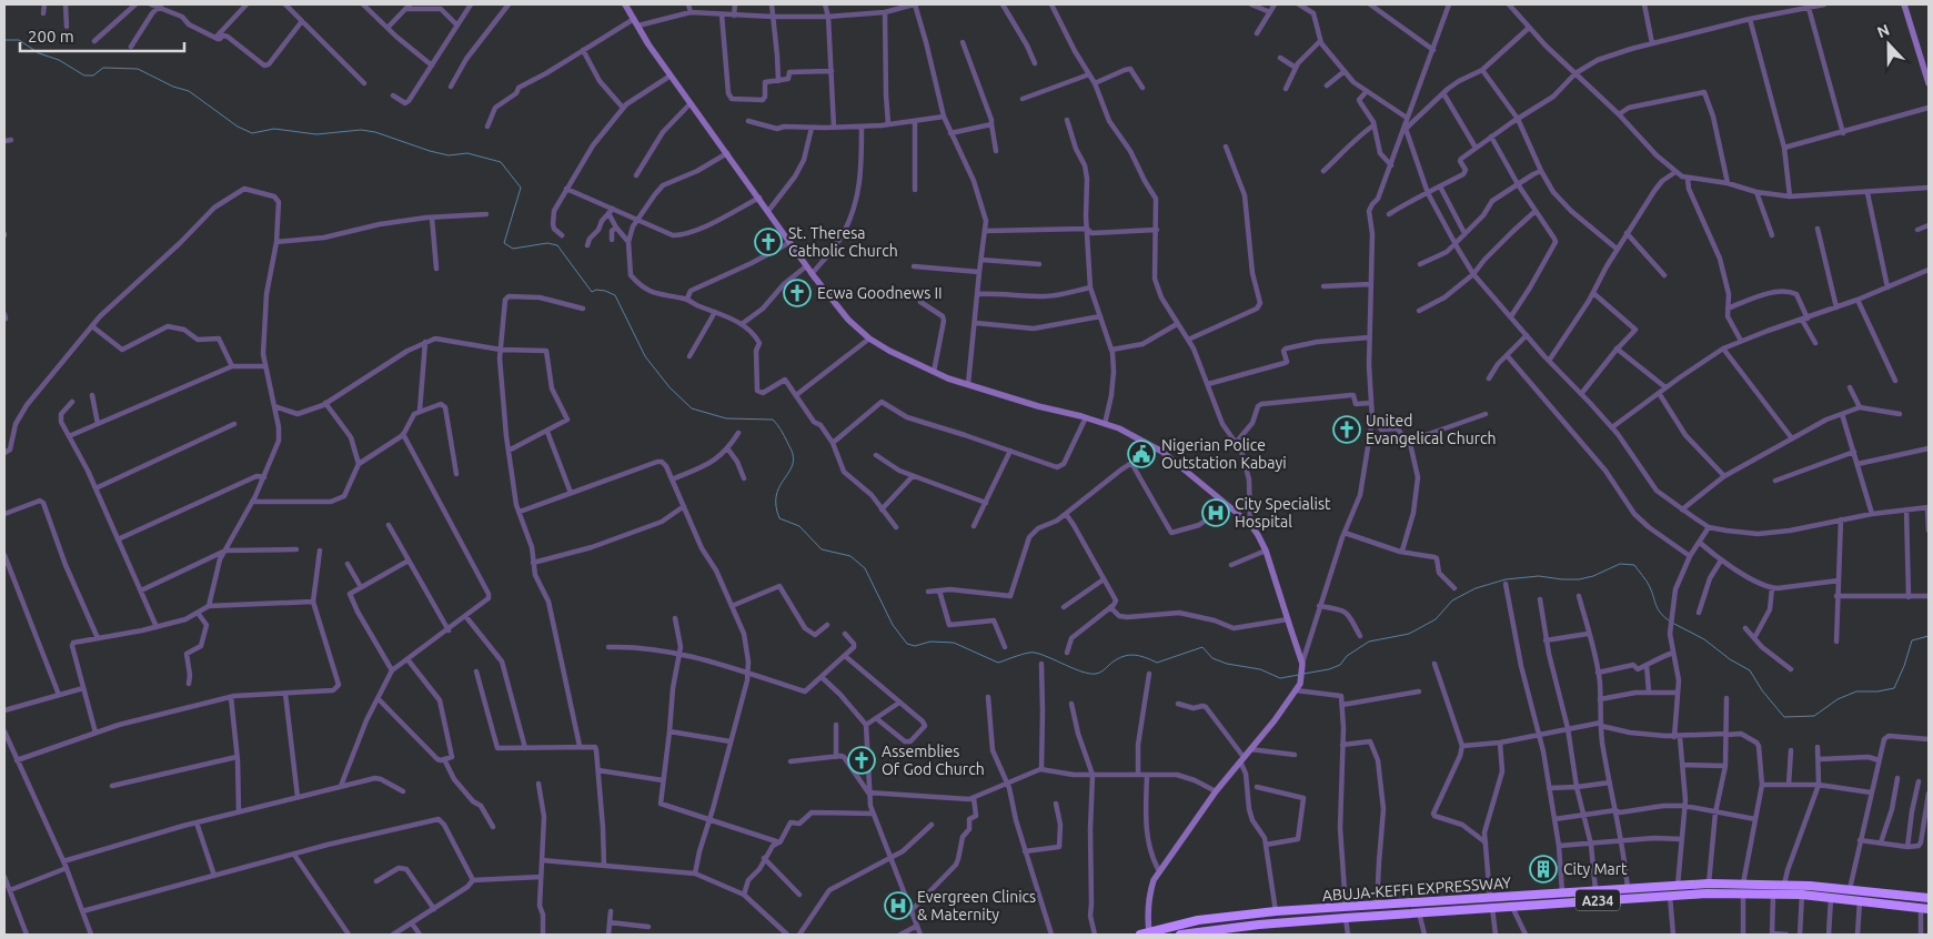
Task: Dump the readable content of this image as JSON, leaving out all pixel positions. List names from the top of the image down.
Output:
{
  "streets": {
    "highway": ["ABUJA-KEFFI EXPRESSWAY", "A234"]
  },
  "places": {
    "church": [
      "St. Theresa Catholic Church",
      "Ecwa Goodnews II",
      "United Evangelical Church",
      "Assemblies Of God Church"
    ],
    "public building": ["Nigerian Police Outstation Kabayi"],
    "hospital": ["City Specialist Hospital", "Evergreen Clinics & Maternity"],
    "building": ["City Mart"]
  },
  "scale_bar": "200 m",
  "north": "top"
}
